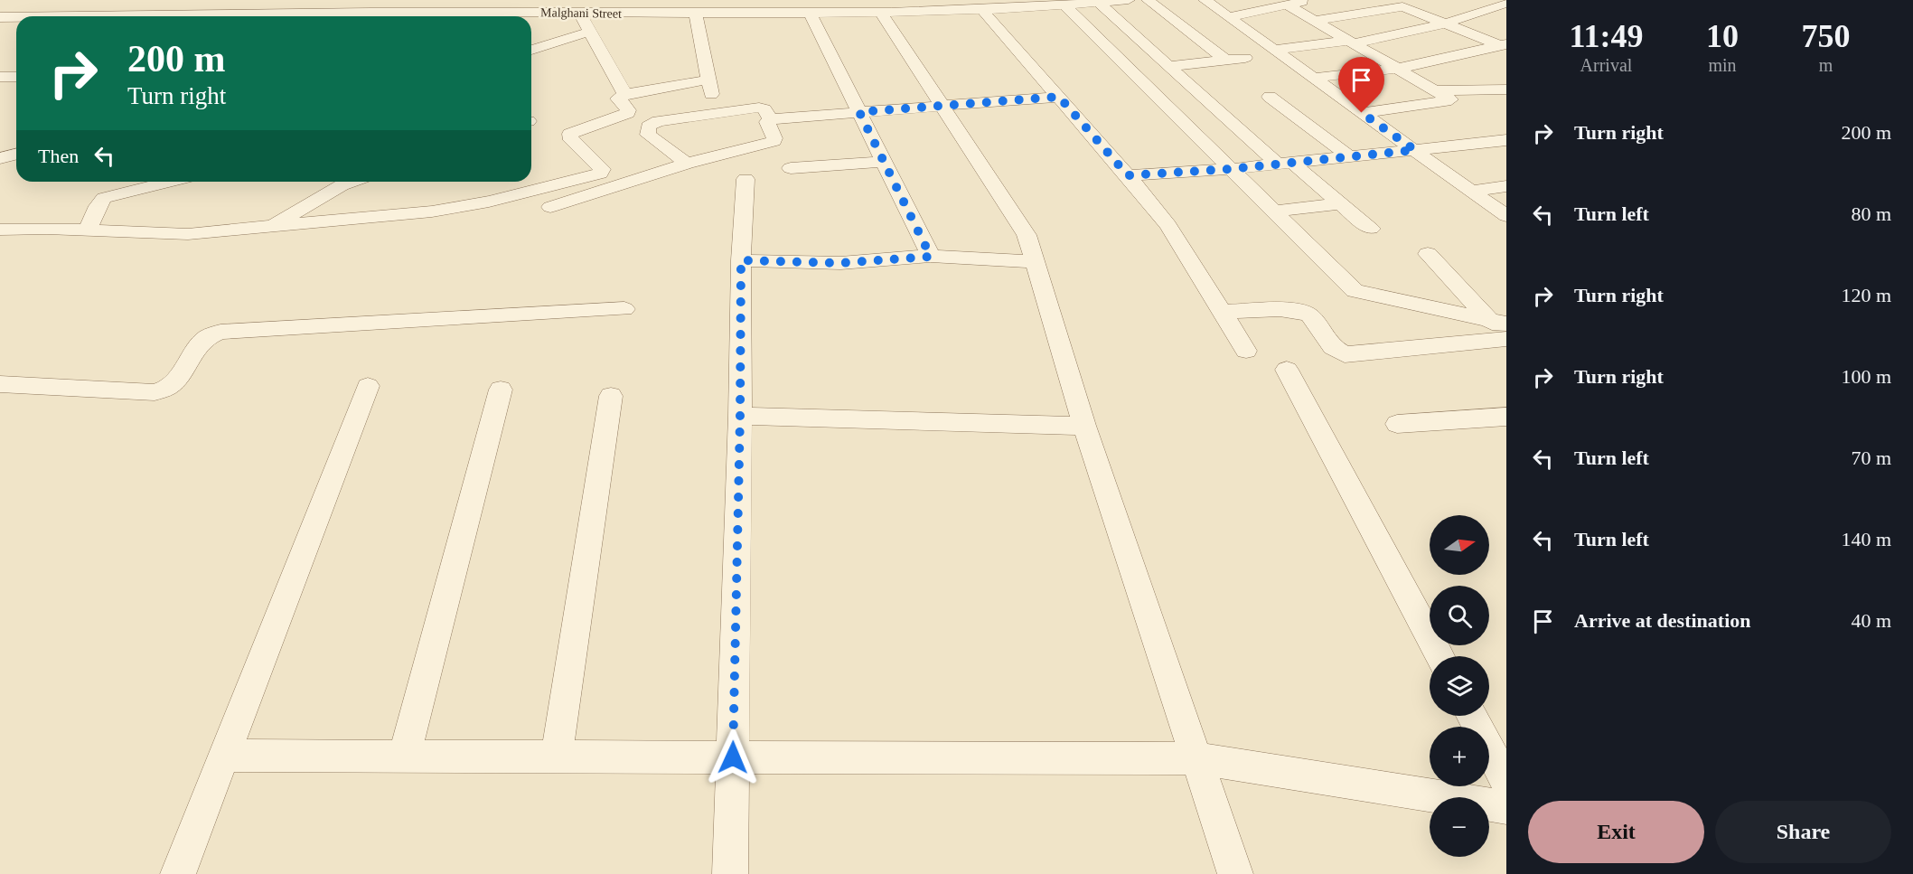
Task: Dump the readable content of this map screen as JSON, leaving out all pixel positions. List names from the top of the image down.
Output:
{
  "streets": {
    "street": ["Malghani Street"]
  },
  "north": "right",
  "page": {
    "eta": [
      "11:49",
      "Arrival",
      "10",
      "min",
      "750",
      "m"
    ],
    "turn": ["200 m", "Turn right"],
    "list": [
      {
        "name": "Turn right",
        "value": "200 m"
      },
      {
        "name": "Turn left",
        "value": "80 m"
      },
      {
        "name": "Turn right",
        "value": "120 m"
      },
      {
        "name": "Turn right",
        "value": "100 m"
      },
      {
        "name": "Turn left",
        "value": "70 m"
      },
      {
        "name": "Turn left",
        "value": "140 m"
      },
      {
        "name": "Arrive at destination",
        "value": "40 m"
      }
    ],
    "then": "Then",
    "map_buttons": ["+", "−"],
    "buttons": ["Exit", "Share"]
  }
}
